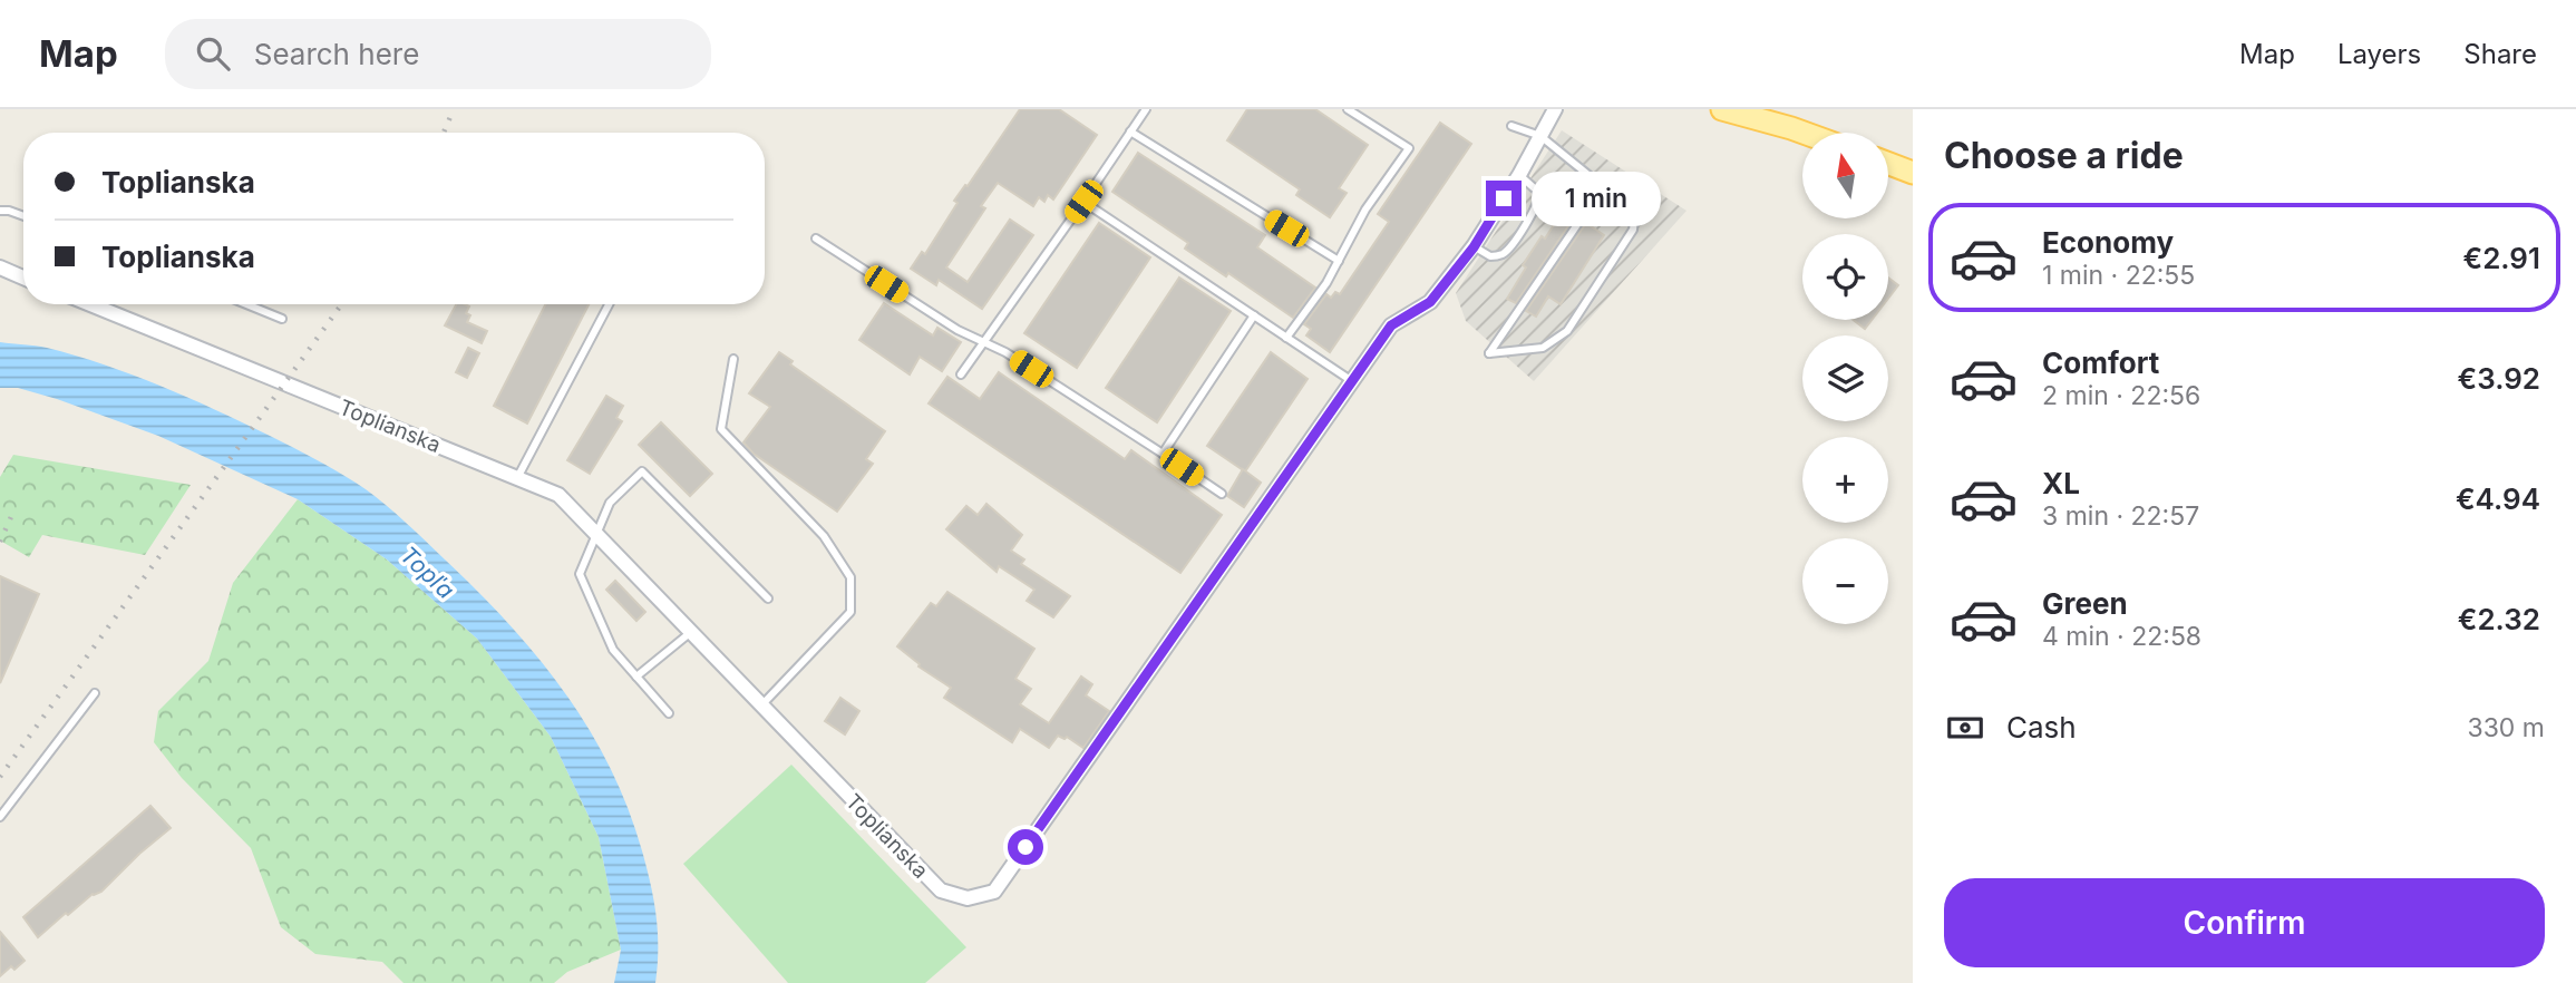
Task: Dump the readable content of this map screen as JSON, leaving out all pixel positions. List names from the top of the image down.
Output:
{
  "streets": {
    "street": ["Toplianska"]
  },
  "water": ["Topľa"],
  "north": "top",
  "page": {
    "header": "Map",
    "search": "Search here",
    "nav": ["Map", "Layers", "Share"],
    "heading": "Choose a ride",
    "map_buttons": ["+", "−"],
    "banner": ["Toplianska", "Toplianska"],
    "bubble": "1 min",
    "list": [
      {
        "name": "Economy",
        "note": "1 min · 22:55",
        "value": "€2.91"
      },
      {
        "name": "Comfort",
        "note": "2 min · 22:56",
        "value": "€3.92"
      },
      {
        "name": "XL",
        "note": "3 min · 22:57",
        "value": "€4.94"
      },
      {
        "name": "Green",
        "note": "4 min · 22:58",
        "value": "€2.32"
      }
    ],
    "pay": ["Cash", "330 m"],
    "buttons": "Confirm"
  }
}
